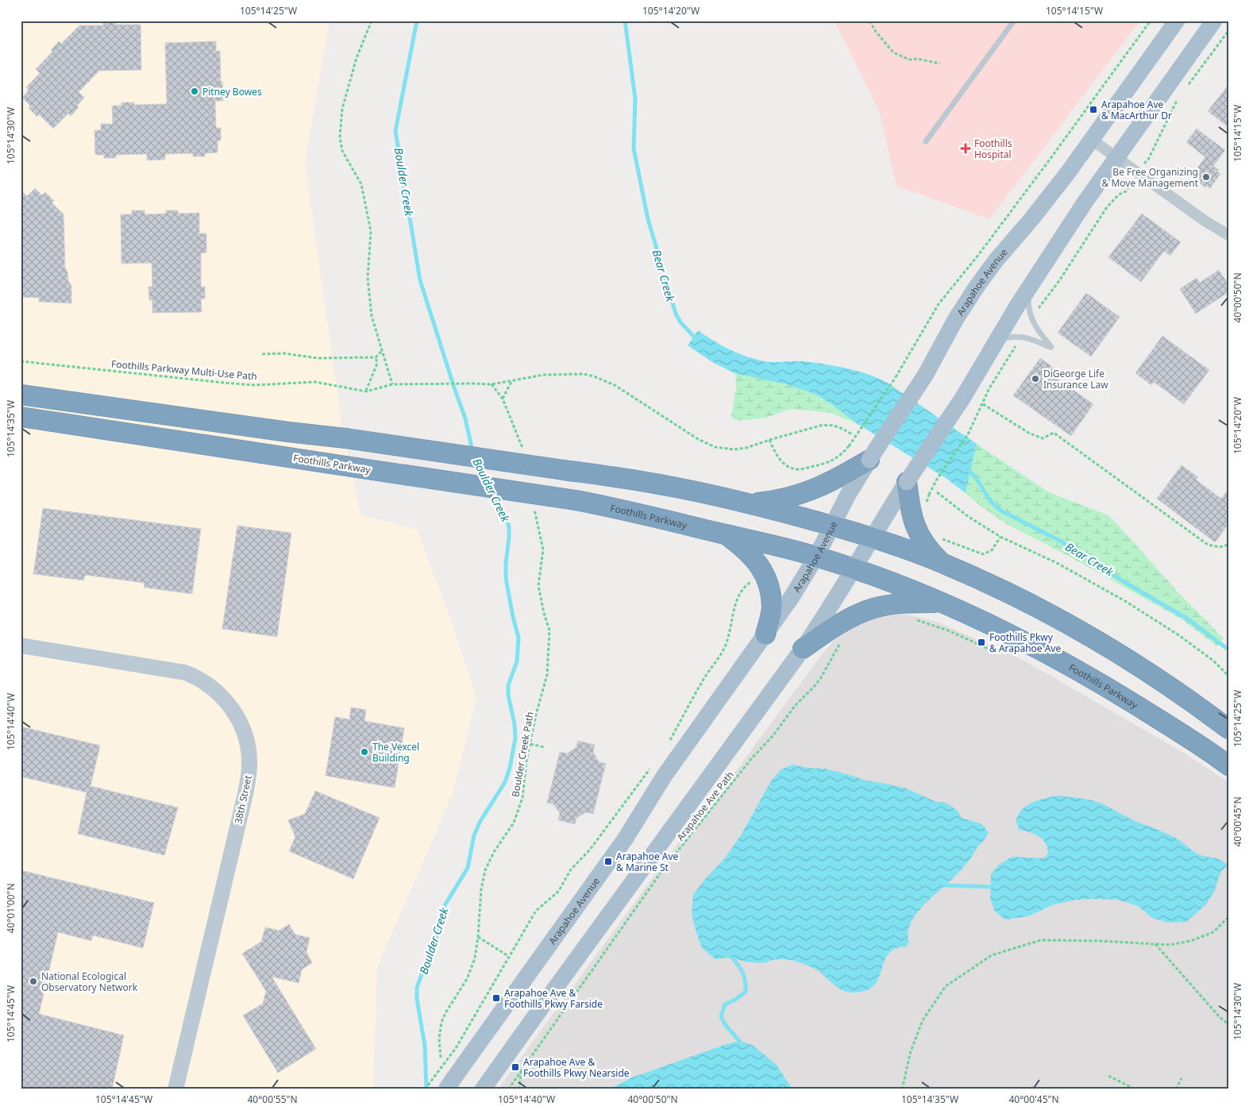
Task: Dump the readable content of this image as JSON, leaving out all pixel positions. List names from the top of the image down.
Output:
{
  "streets": {
    "highway": ["Foothills Parkway"],
    "main road": ["Arapahoe Avenue"],
    "street": ["38th Street"],
    "path": ["Foothills Parkway Multi-Use Path", "Boulder Creek Path", "Arapahoe Ave Path"]
  },
  "crossings": [
    ["Arapahoe Avenue", "Foothills Parkway"]
  ],
  "water": ["Boulder Creek", "Bear Creek"],
  "places": {
    "other": [
      "Pitney Bowes",
      "Be Free Organizing & Move Management",
      "DiGeorge Life Insurance Law",
      "The Vexcel Building",
      "National Ecological Observatory Network"
    ],
    "transit": [
      "Arapahoe Ave & MacArthur Dr",
      "Foothills Pkwy & Arapahoe Ave",
      "Arapahoe Ave & Marine St",
      "Arapahoe Ave & Foothills Pkwy Farside",
      "Arapahoe Ave & Foothills Pkwy Nearside"
    ],
    "health": ["Foothills Hospital"]
  },
  "coordinates": [
    "105°14'25\"W",
    "105°14'20\"W",
    "105°14'15\"W",
    "105°14'30\"W",
    "40°00'50\"N",
    "105°14'35\"W",
    "105°14'40\"W",
    "40°00'45\"N",
    "40°01'00\"N",
    "105°14'45\"W",
    "40°00'55\"N"
  ]
}
